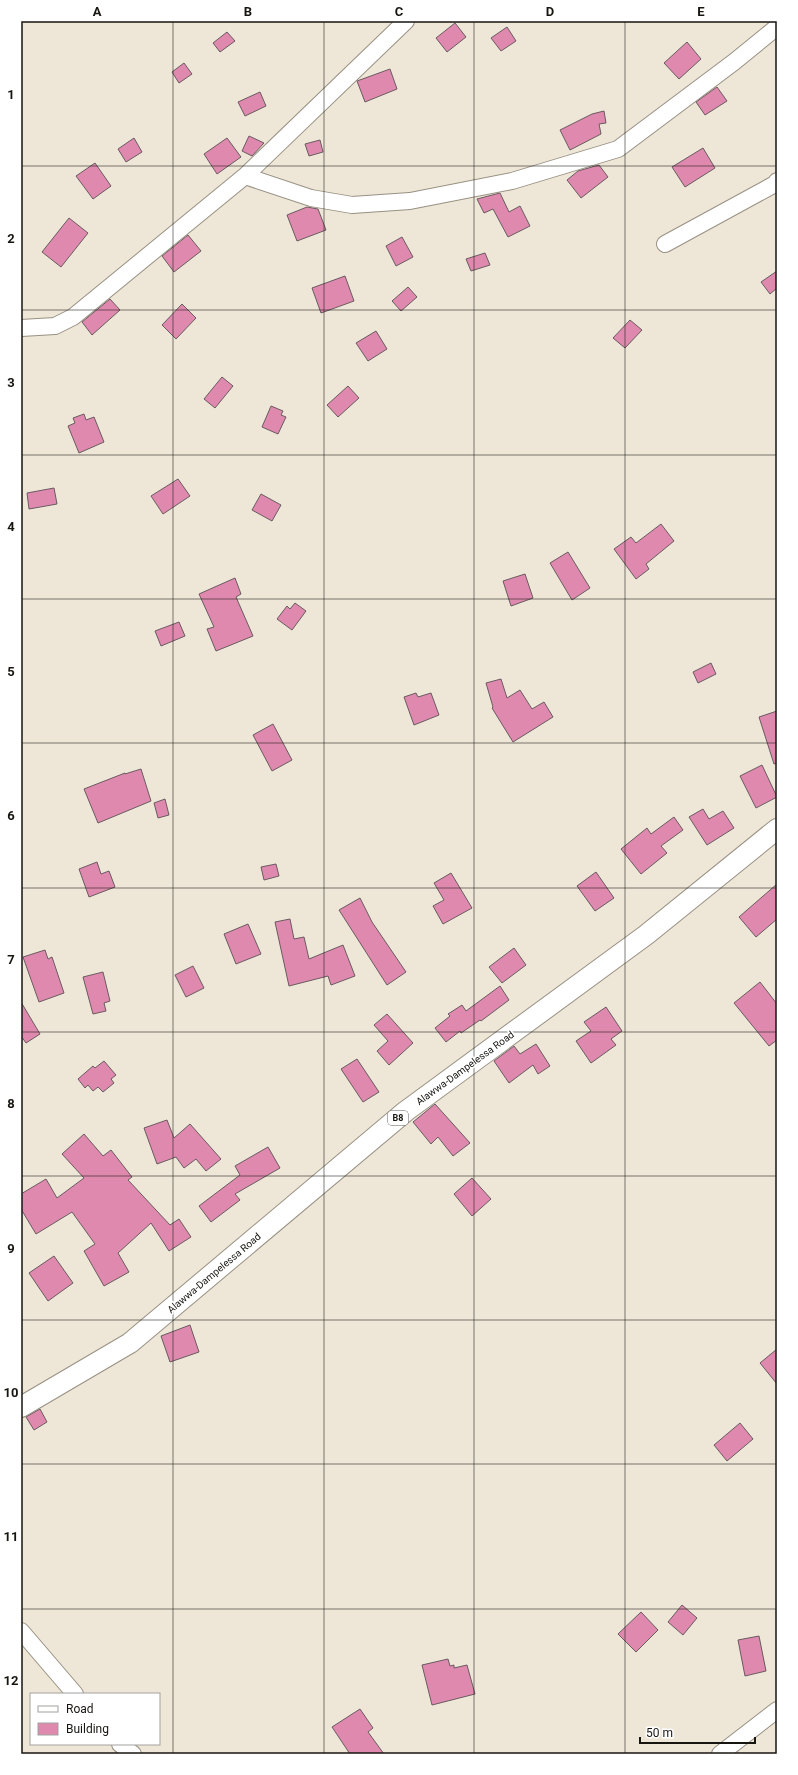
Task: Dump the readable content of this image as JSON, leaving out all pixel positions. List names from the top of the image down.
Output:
{
  "streets": {
    "main road": ["Alawwa-Dampelessa Road", "B8"]
  },
  "legend": ["Road", "Building"],
  "scale_bar": "50 m",
  "grid": {
    "columns": [
      "A",
      "B",
      "C",
      "D",
      "E"
    ],
    "rows": [
      "1",
      "2",
      "3",
      "4",
      "5",
      "6",
      "7",
      "8",
      "9",
      "10",
      "11",
      "12"
    ]
  }
}
